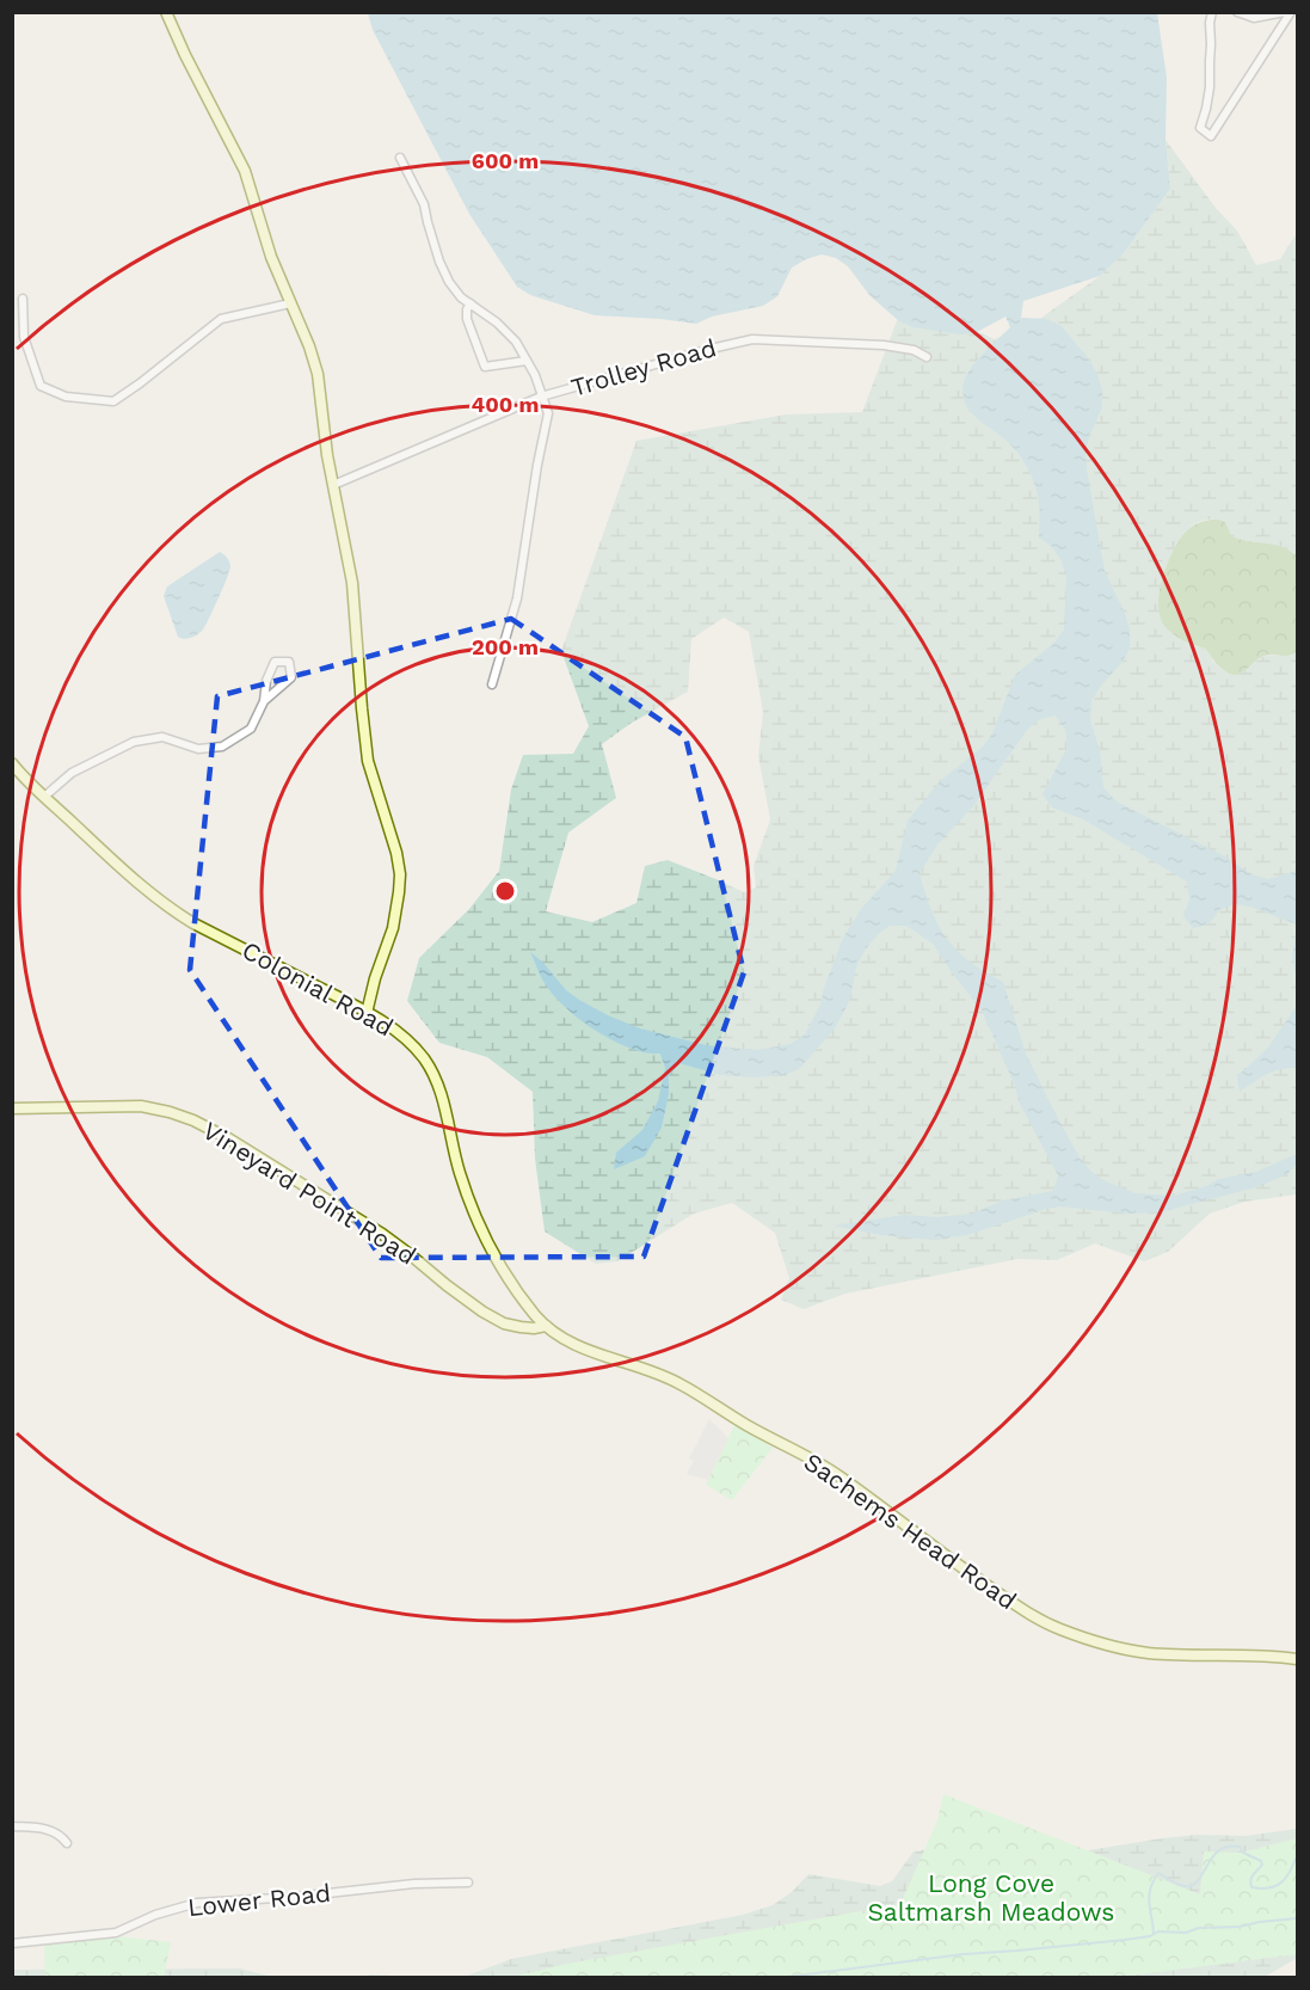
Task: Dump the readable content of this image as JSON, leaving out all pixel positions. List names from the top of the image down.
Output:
{
  "streets": {
    "street": [
      "Trolley Road",
      "Colonial Road",
      "Vineyard Point Road",
      "Sachems Head Road",
      "Lower Road"
    ]
  },
  "crossings": [
    ["Colonial Road", "Vineyard Point Road"],
    ["Colonial Road", "Sachems Head Road"],
    ["Vineyard Point Road", "Sachems Head Road"]
  ],
  "parks": ["Long Cove Saltmarsh Meadows"],
  "rings": ["600 m", "400 m", "200 m"]
}
